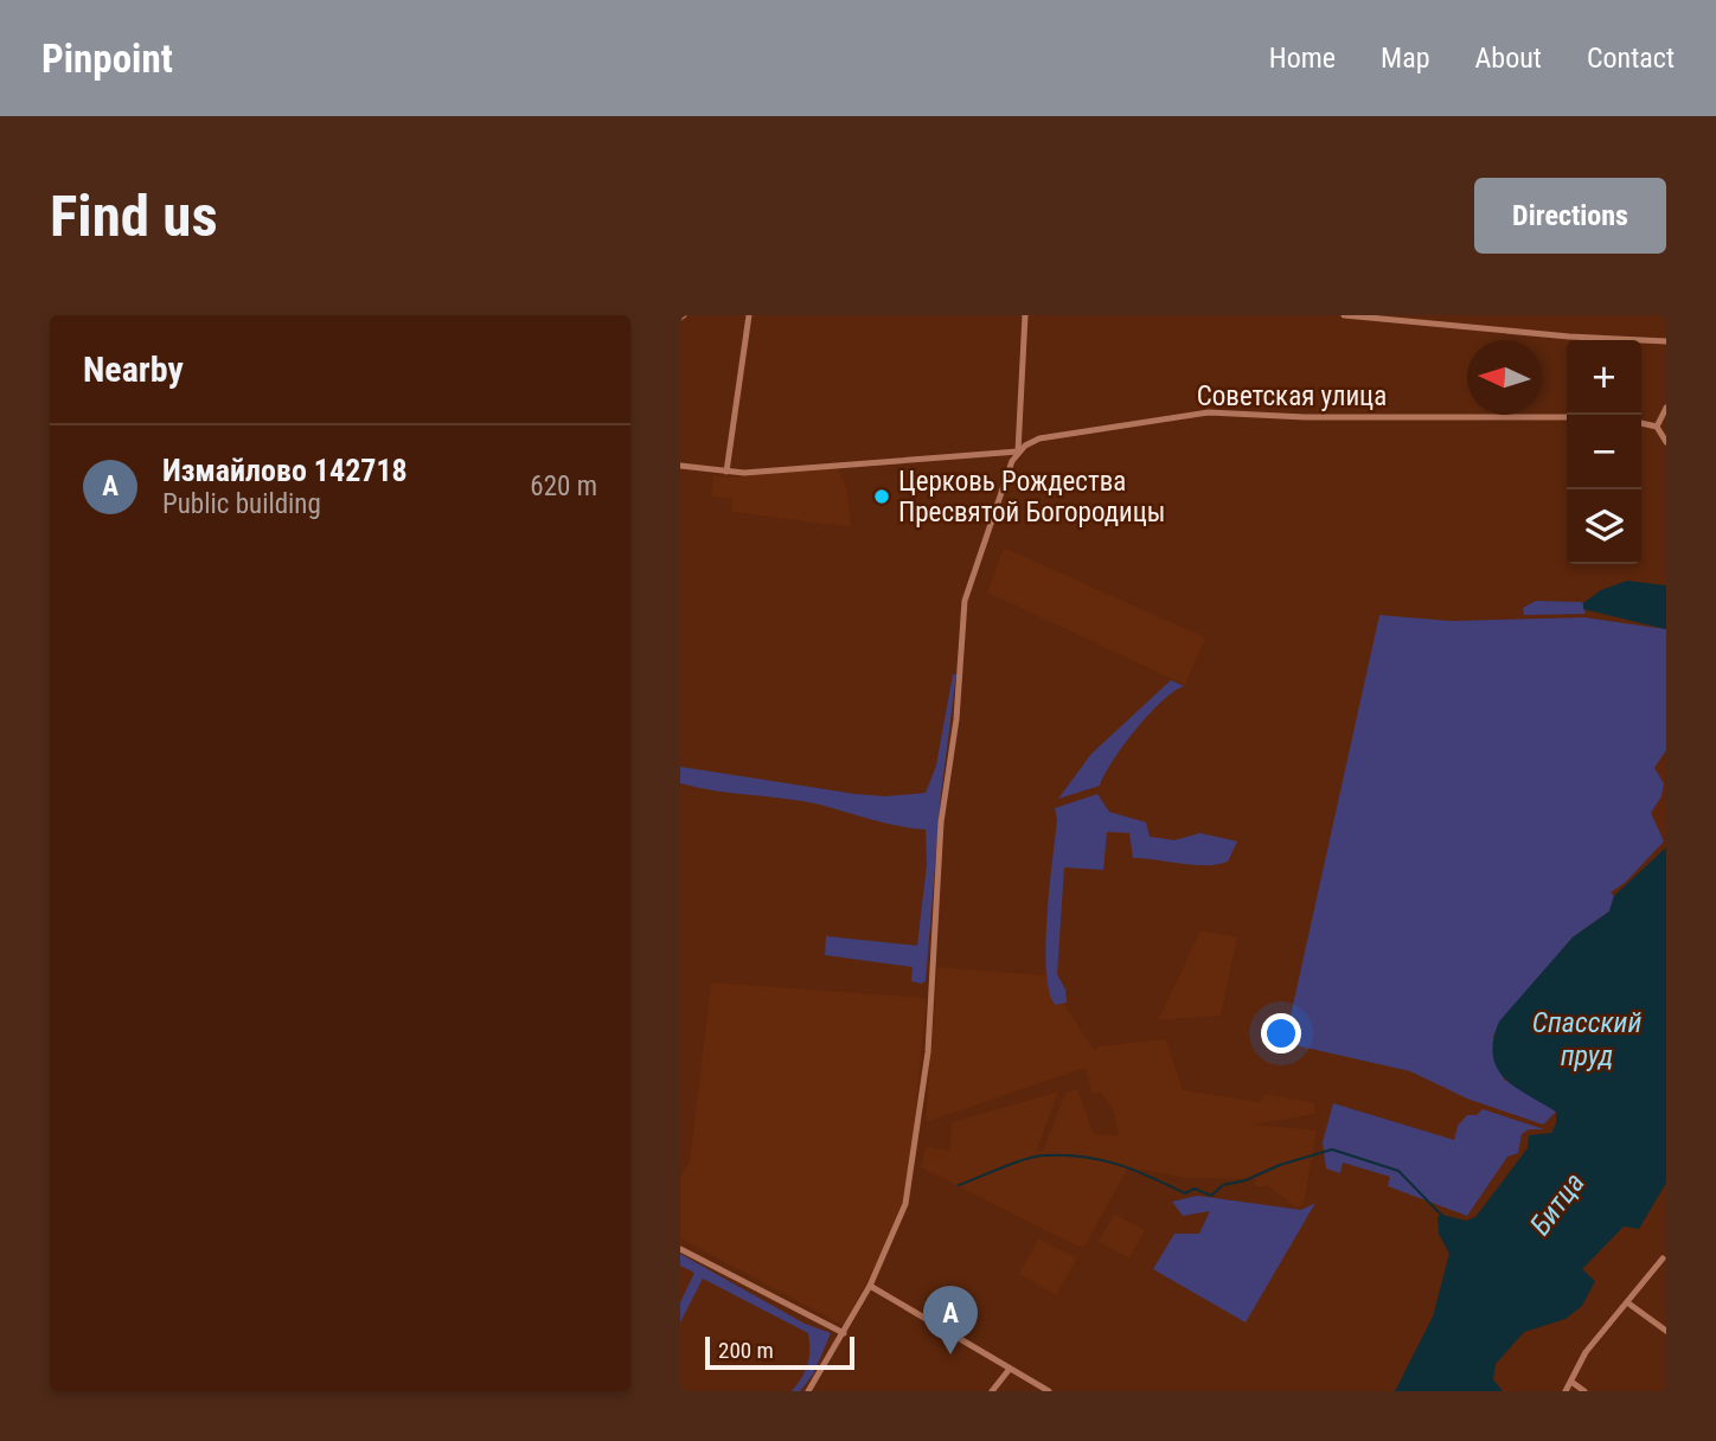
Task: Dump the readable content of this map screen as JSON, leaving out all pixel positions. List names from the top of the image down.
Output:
{
  "streets": {
    "street": ["Советская улица"]
  },
  "water": ["Спасский пруд", "Битца"],
  "places": ["Церковь Рождества Пресвятой Богородицы"],
  "scale_bar": "200 m",
  "north": "left",
  "page": {
    "header": "Pinpoint",
    "nav": [
      "Home",
      "Map",
      "About",
      "Contact"
    ],
    "buttons": "Directions",
    "title": "Find us",
    "heading": "Nearby",
    "map_buttons": ["+", "−"],
    "list": [
      {
        "mark": "A",
        "name": "Измайлово 142718",
        "note": "Public building",
        "value": "620 m"
      }
    ],
    "pins": "A",
    "scale": "200 m"
  }
}
